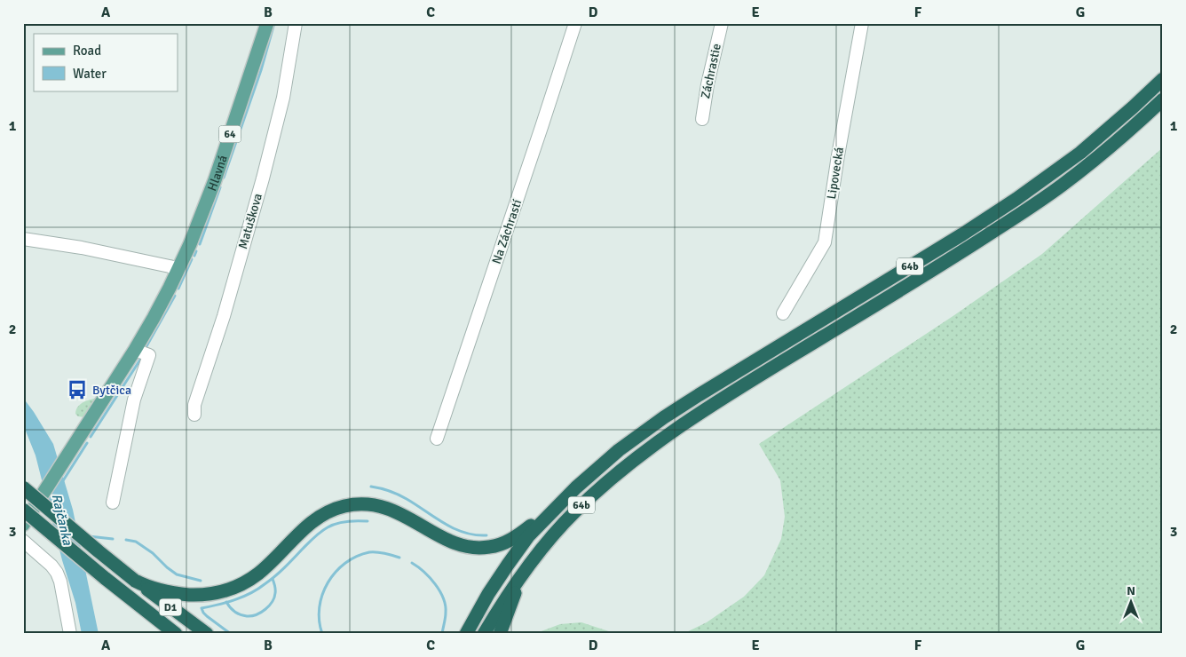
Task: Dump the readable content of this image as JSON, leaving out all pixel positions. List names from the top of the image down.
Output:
{
  "streets": {
    "highway": ["64b", "D1"],
    "main road": ["64", "Hlavná"],
    "street": [
      "Záchrastie",
      "Lipovecká",
      "Matuškova",
      "Na Záchrastí"
    ]
  },
  "water": ["Rajčanka"],
  "places": {
    "bus stop": ["Bytčica"]
  },
  "legend": ["Road", "Water"],
  "north": "top",
  "grid": {
    "columns": [
      "A",
      "B",
      "C",
      "D",
      "E",
      "F",
      "G"
    ],
    "rows": ["1", "2", "3"]
  }
}
